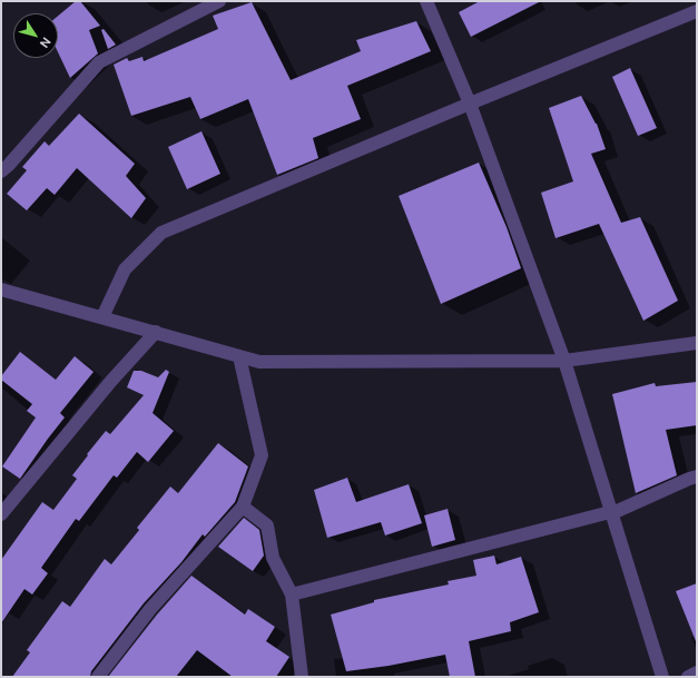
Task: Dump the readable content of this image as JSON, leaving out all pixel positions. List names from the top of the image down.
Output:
{
  "north": "bottom right"
}
